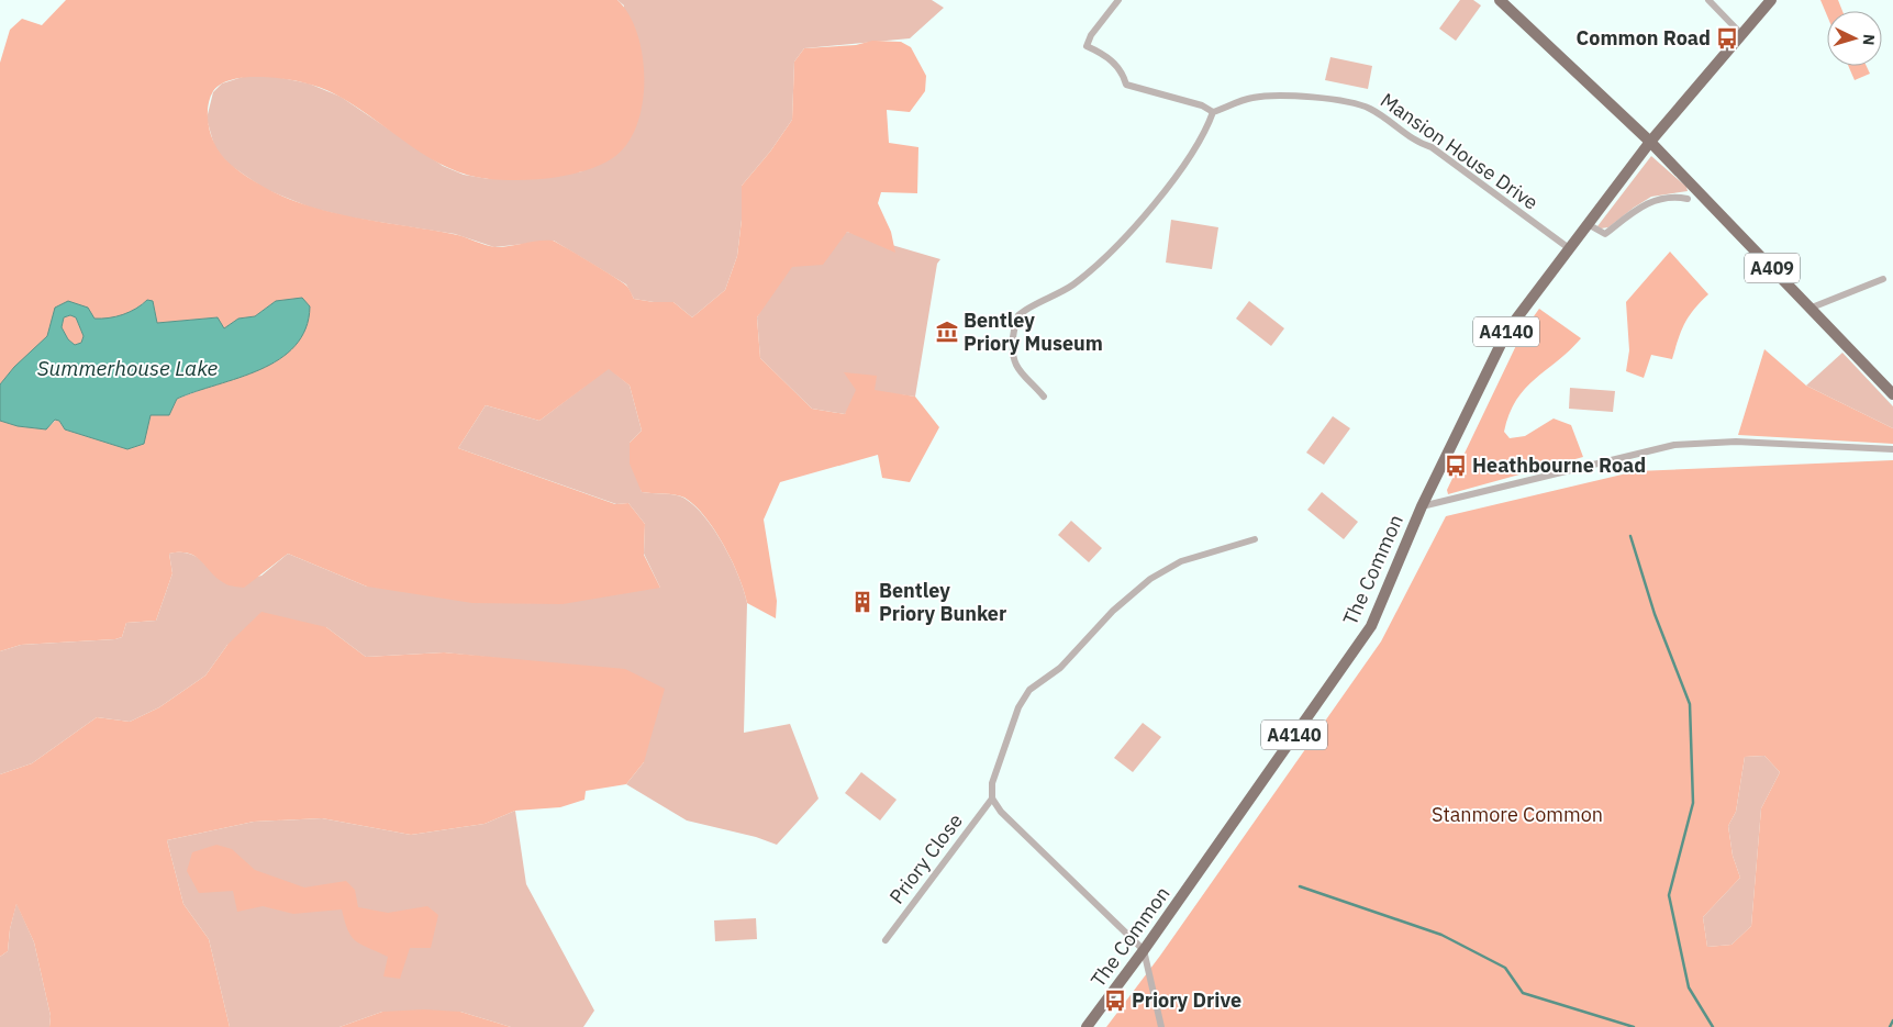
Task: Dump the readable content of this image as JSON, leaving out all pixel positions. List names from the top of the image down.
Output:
{
  "streets": {
    "main road": ["A409", "A4140", "The Common"],
    "street": ["Mansion House Drive", "Priory Close"]
  },
  "crossings": [
    ["Mansion House Drive", "The Common"],
    ["A409", "A4140"],
    ["A409", "The Common"],
    ["A4140", "The Common"]
  ],
  "water": ["Summerhouse Lake"],
  "parks": ["Stanmore Common"],
  "places": {
    "bus stop": ["Common Road", "Heathbourne Road", "Priory Drive"],
    "museum": ["Bentley Priory Museum"],
    "building": ["Bentley Priory Bunker"]
  },
  "north": "right"
}
